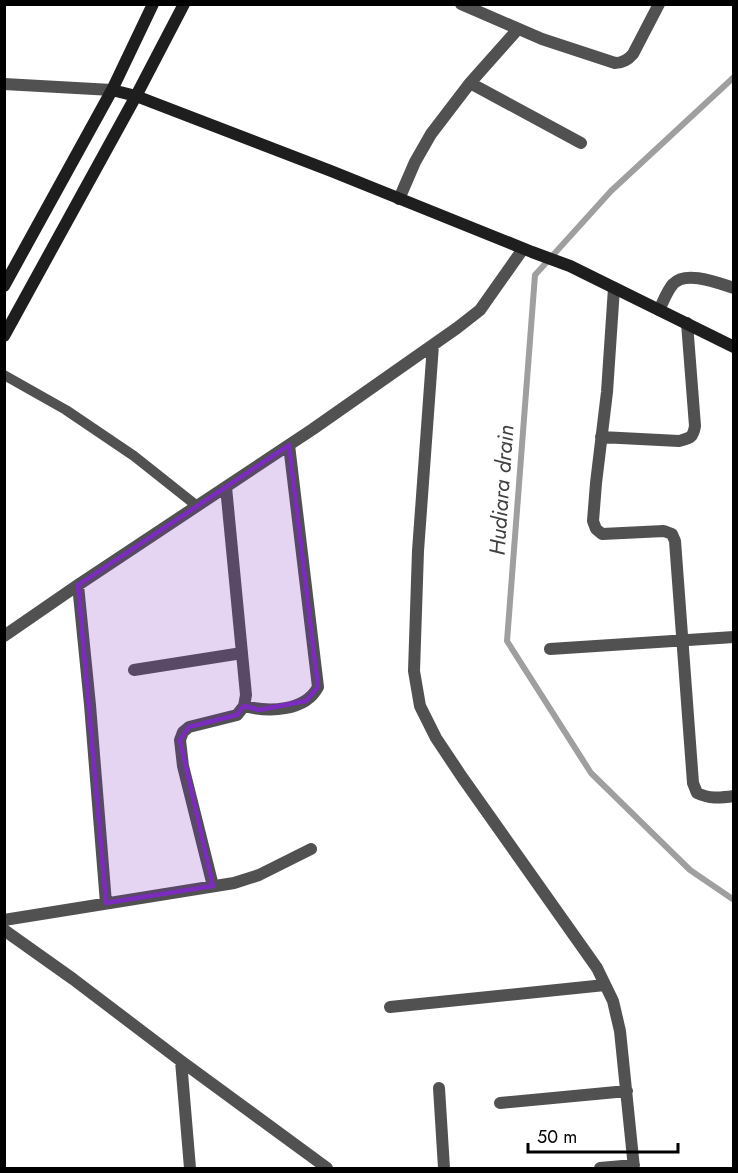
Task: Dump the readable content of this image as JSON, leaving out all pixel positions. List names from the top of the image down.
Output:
{
  "water": ["Hudiara drain"],
  "scale_bar": "50 m"
}
